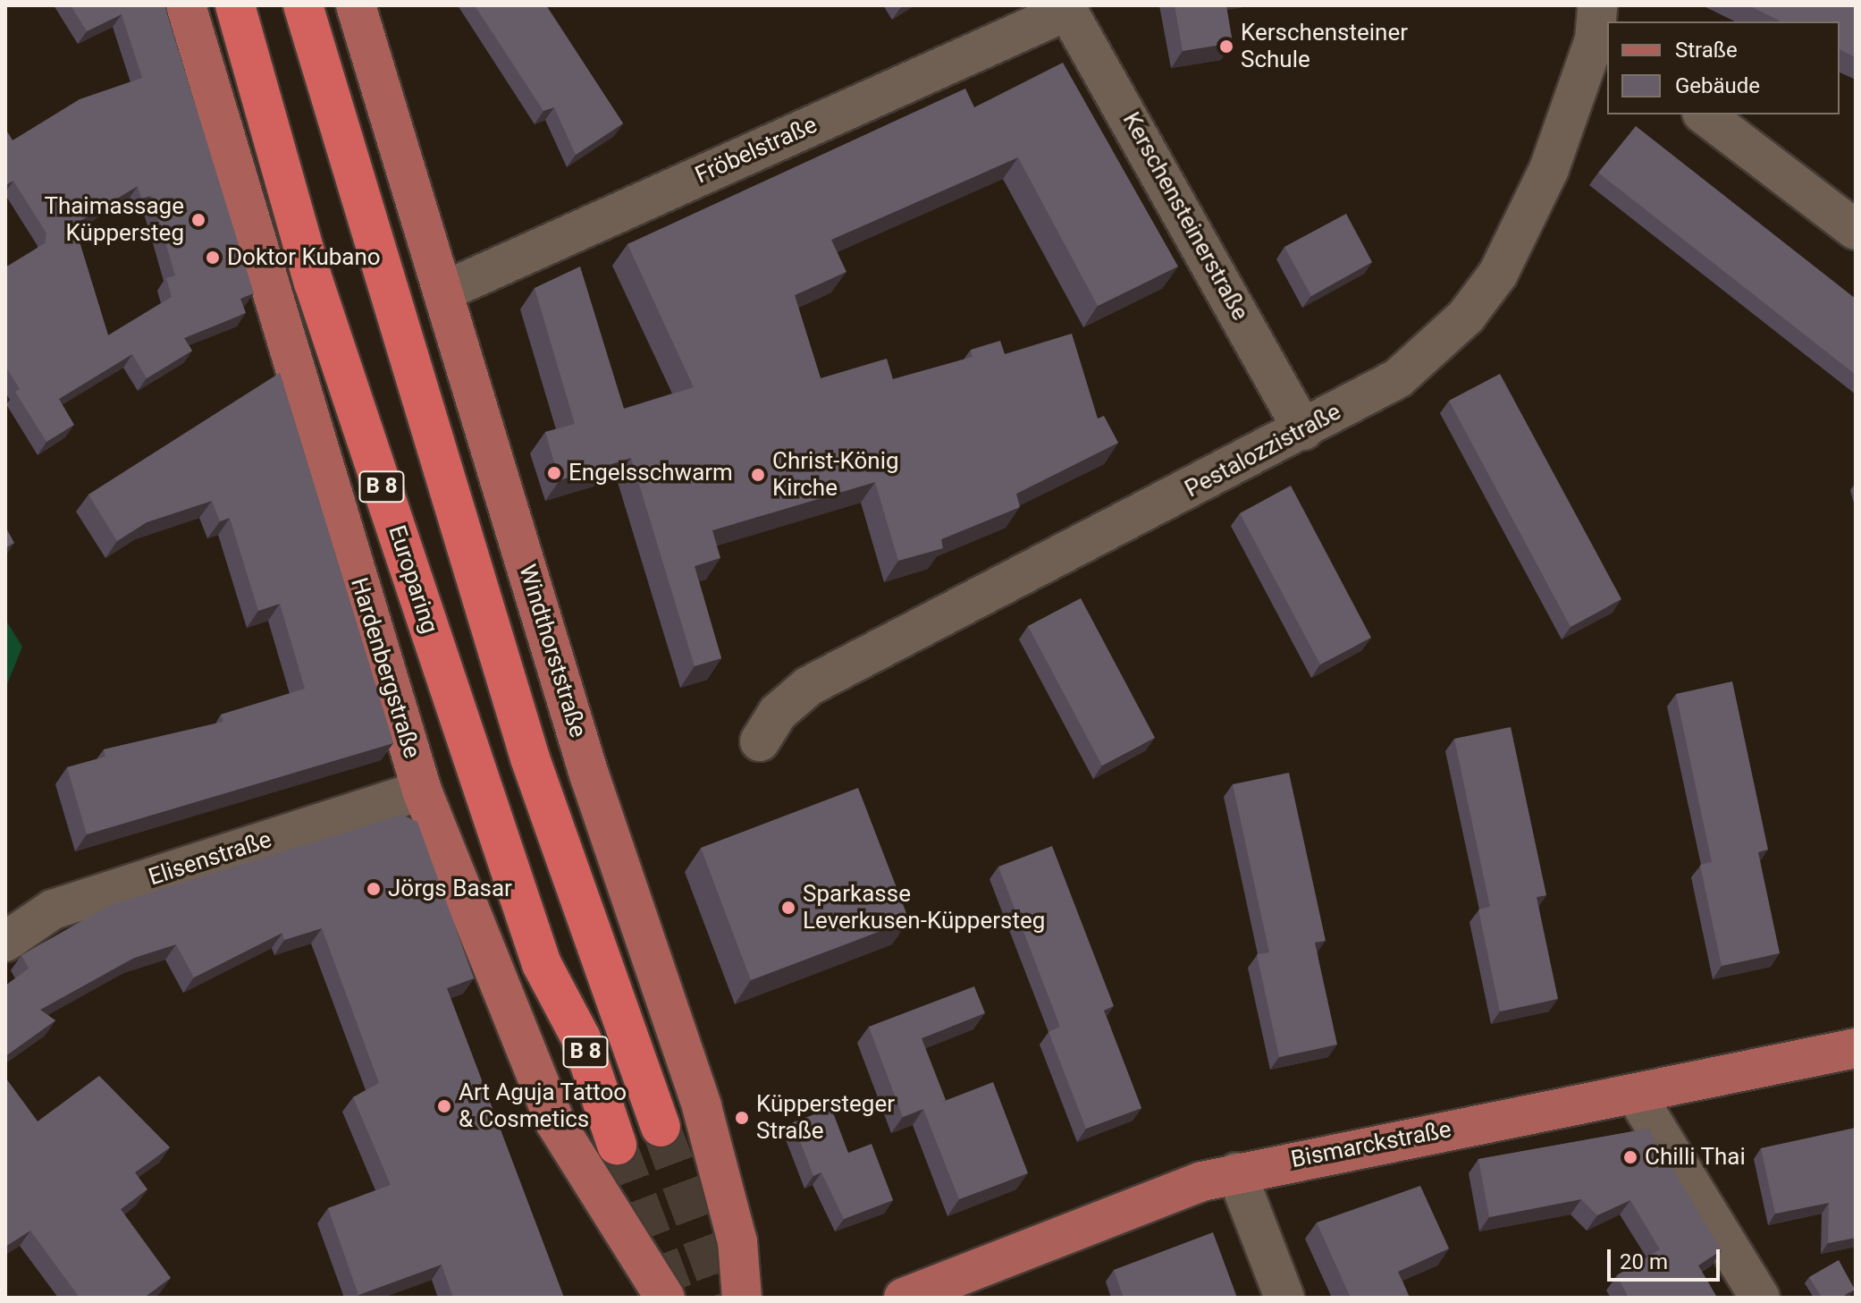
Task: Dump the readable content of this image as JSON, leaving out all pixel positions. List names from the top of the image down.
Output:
{
  "streets": {
    "highway": ["B 8", "Europaring"],
    "main road": ["Windthorststraße", "Hardenbergstraße", "Bismarckstraße"],
    "street": [
      "Fröbelstraße",
      "Kerschensteinerstraße",
      "Pestalozzistraße",
      "Elisenstraße"
    ]
  },
  "crossings": [
    ["Fröbelstraße", "Kerschensteinerstraße"],
    ["Fröbelstraße", "Windthorststraße"],
    ["Kerschensteinerstraße", "Pestalozzistraße"],
    ["Hardenbergstraße", "Elisenstraße"]
  ],
  "places": [
    "Kerschensteiner Schule",
    "Thaimassage Küppersteg",
    "Doktor Kubano",
    "Engelsschwarm",
    "Christ-König Kirche",
    "Jörgs Basar",
    "Sparkasse Leverkusen-Küppersteg",
    "Art Aguja Tattoo & Cosmetics",
    "Küppersteger Straße",
    "Chilli Thai"
  ],
  "legend": ["Straße", "Gebäude"],
  "scale_bar": "20 m"
}
